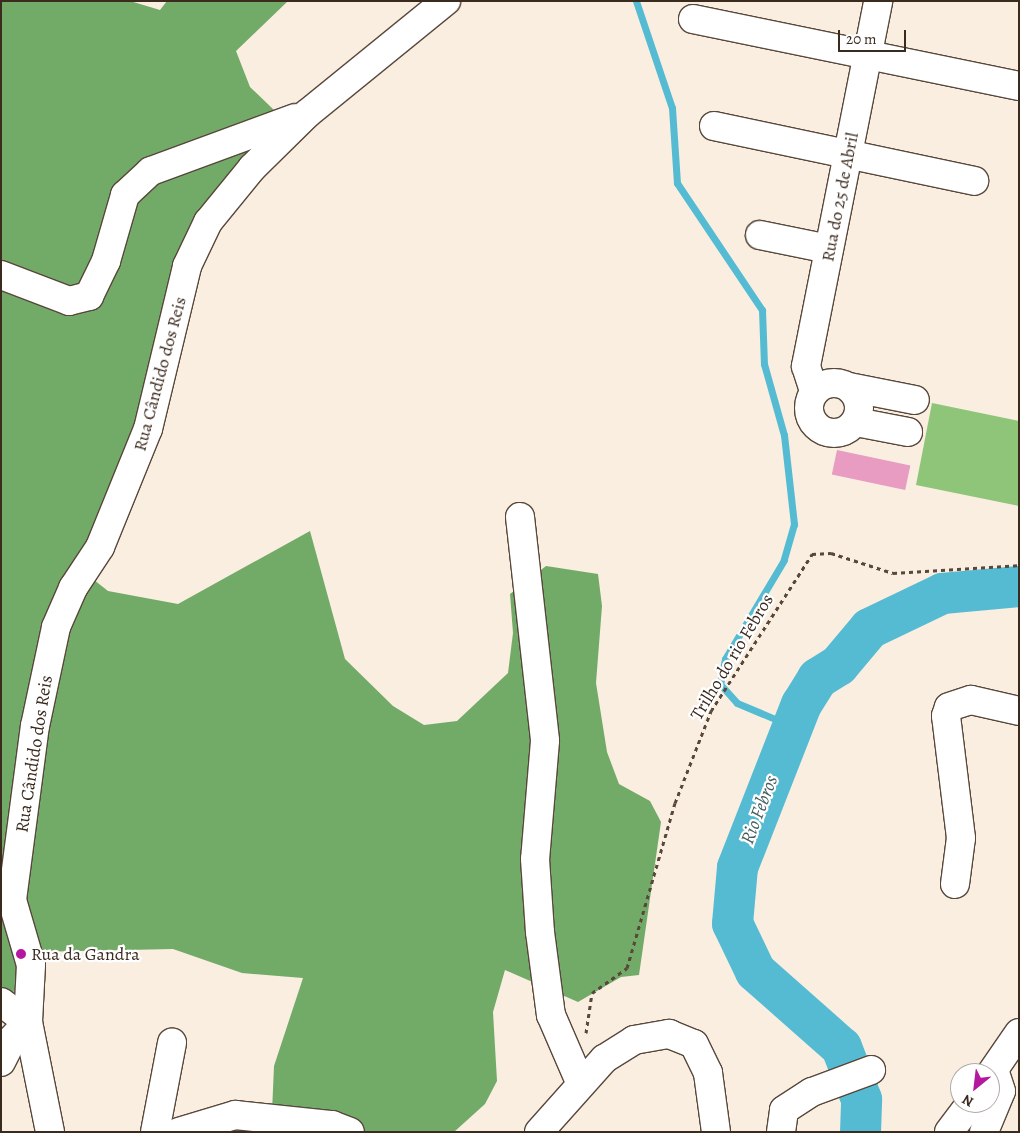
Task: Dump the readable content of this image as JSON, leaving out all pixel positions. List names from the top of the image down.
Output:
{
  "streets": {
    "street": ["Rua do 25 de Abril", "Rua Cândido dos Reis"],
    "path": ["Trilho do rio Febros"]
  },
  "water": ["Rio Febros"],
  "places": ["Rua da Gandra"],
  "scale_bar": "20 m",
  "north": "bottom left"
}
